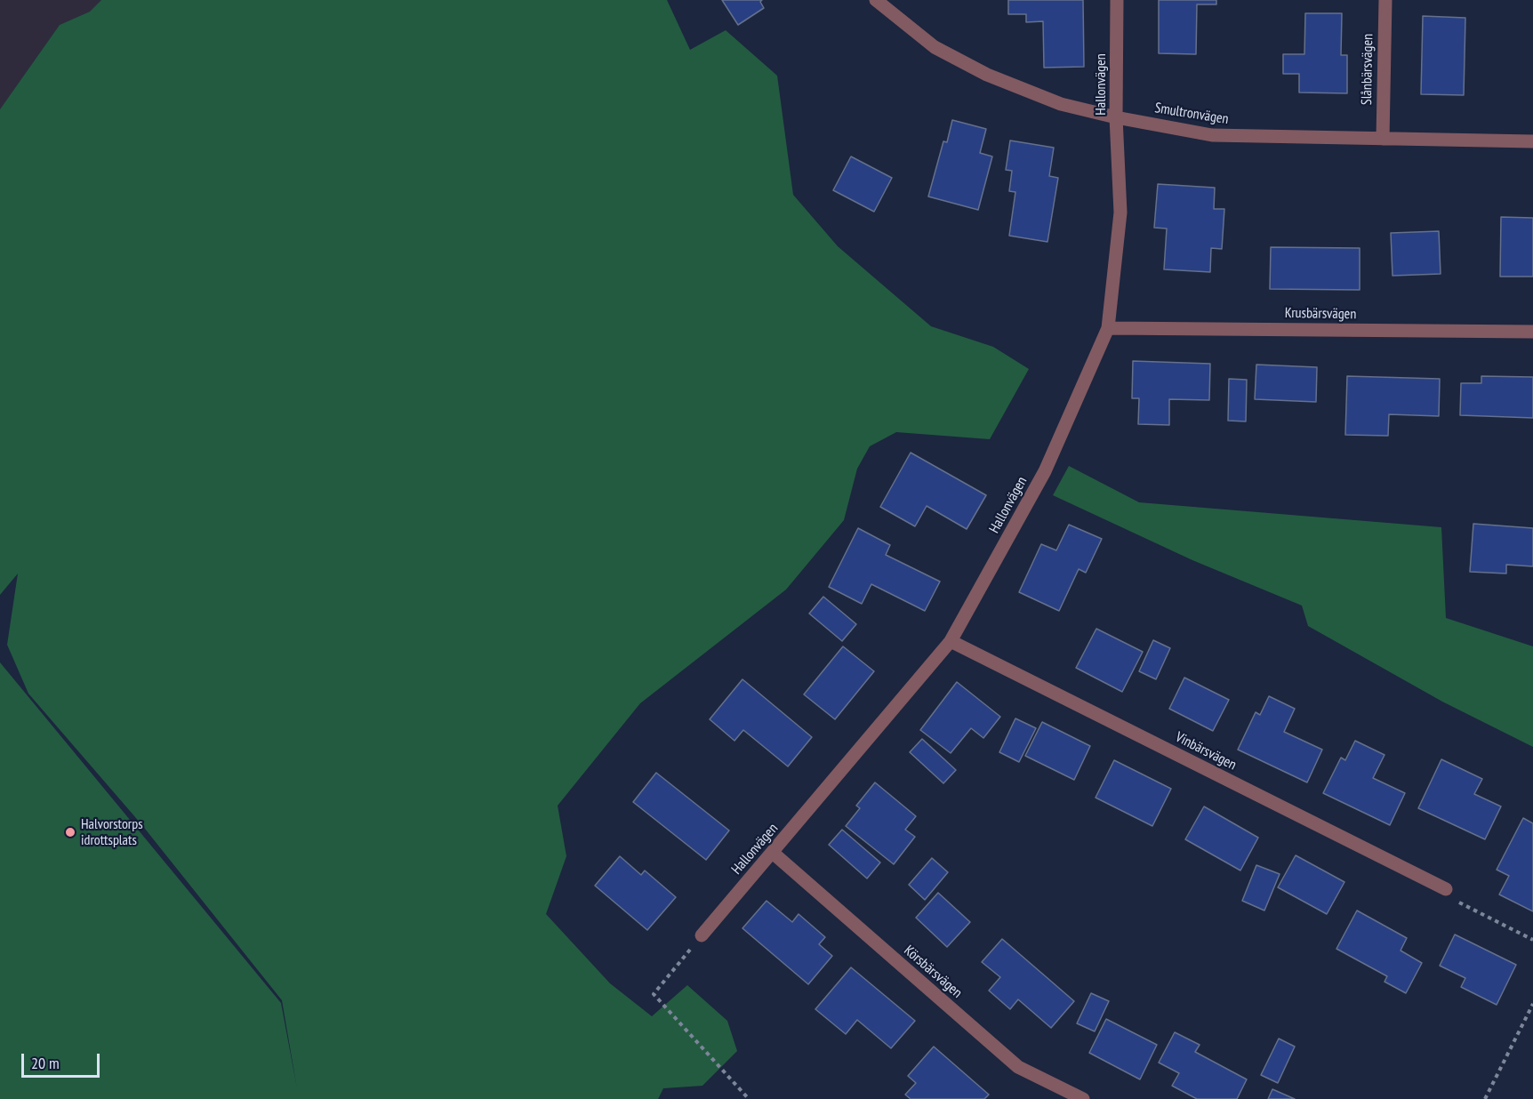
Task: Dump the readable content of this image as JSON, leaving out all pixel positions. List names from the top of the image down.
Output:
{
  "streets": {
    "street": [
      "Slånbärsvägen",
      "Hallonvägen",
      "Smultronvägen",
      "Krusbärsvägen",
      "Vinbärsvägen",
      "Körsbärsvägen"
    ]
  },
  "crossings": [
    ["Slånbärsvägen", "Smultronvägen"],
    ["Hallonvägen", "Smultronvägen"],
    ["Hallonvägen", "Krusbärsvägen"],
    ["Hallonvägen", "Vinbärsvägen"],
    ["Hallonvägen", "Körsbärsvägen"]
  ],
  "places": ["Halvorstorps idrottsplats"],
  "scale_bar": "20 m"
}
